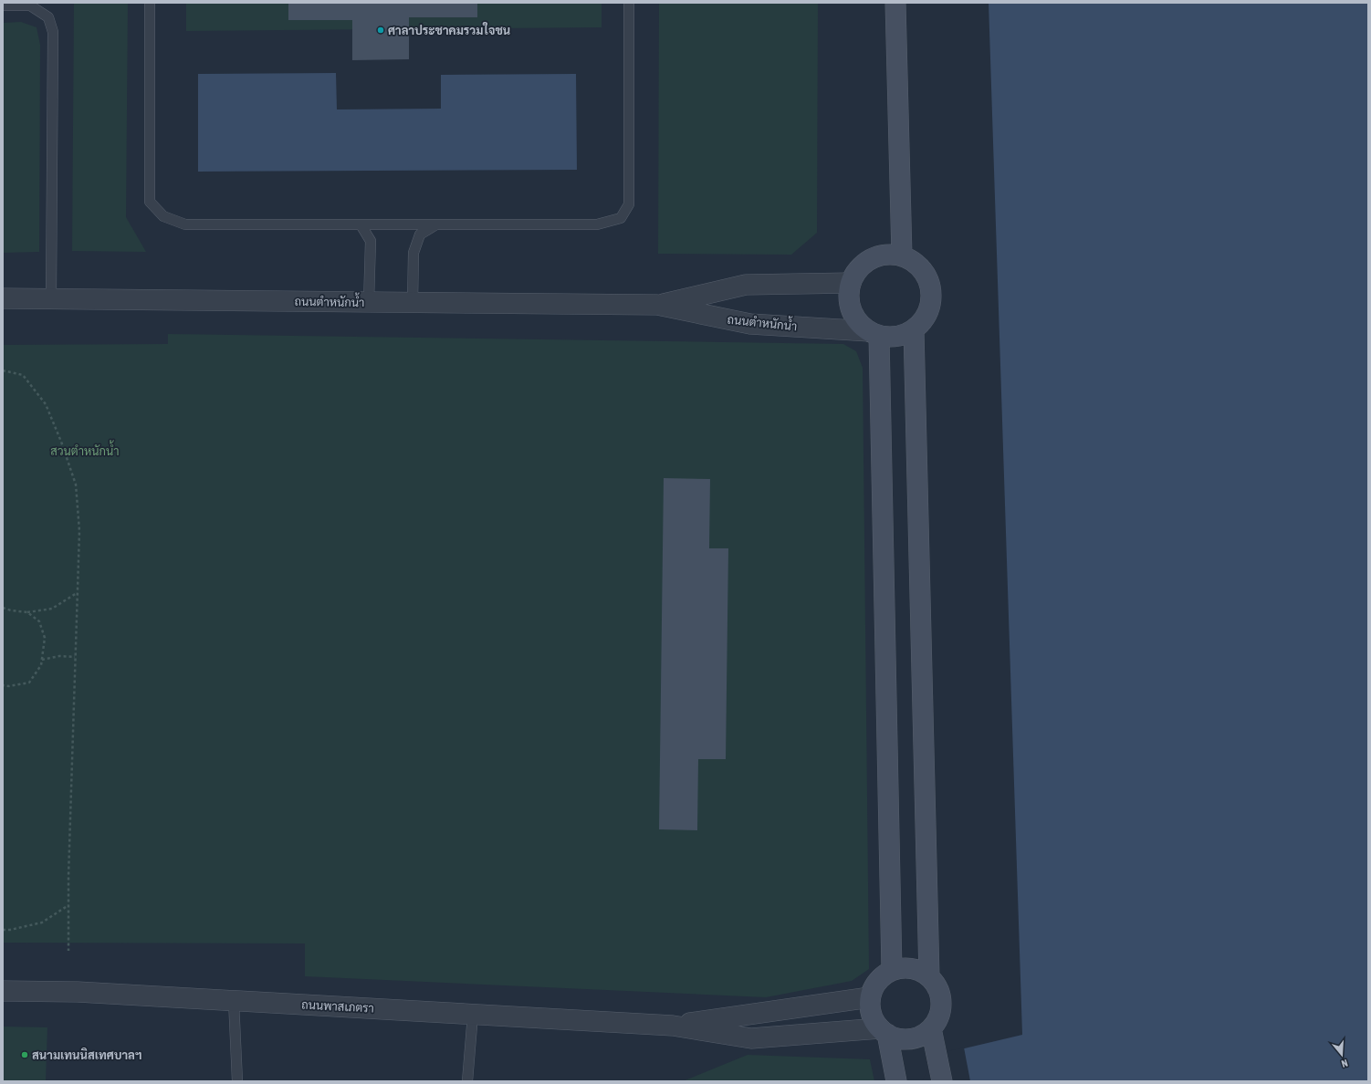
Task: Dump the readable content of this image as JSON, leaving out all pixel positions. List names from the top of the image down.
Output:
{
  "streets": {
    "street": ["ถนนตำหนักน้ำ", "ถนนพาสเภตรา"]
  },
  "parks": ["สวนตำหนักน้ำ"],
  "places": ["ศาลาประชาคมรวมใจชน", "สนามเทนนิสเทศบาลฯ"],
  "north": "bottom"
}
